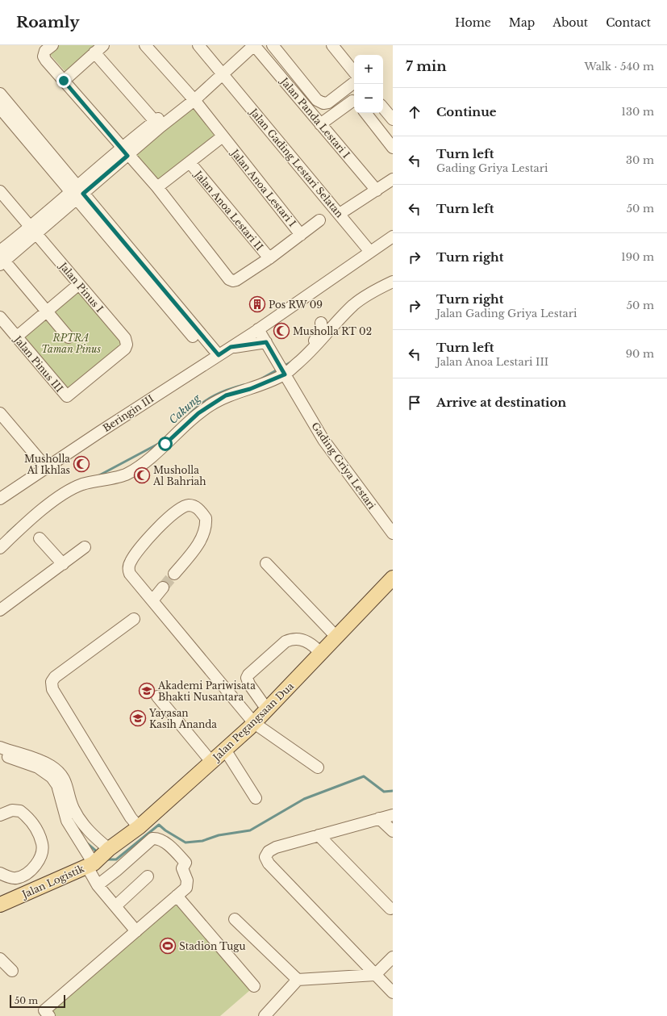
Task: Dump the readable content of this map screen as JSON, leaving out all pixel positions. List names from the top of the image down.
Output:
{
  "streets": {
    "main road": ["Jalan Pegangsaan Dua", "Jalan Logistik"],
    "street": [
      "Jalan Panda Lestari I",
      "Jalan Gading Lestari Selatan",
      "Jalan Anoa Lestari I",
      "Jalan Anoa Lestari II",
      "Jalan Pinus I",
      "Jalan Pinus III",
      "Beringin III",
      "Gading Griya Lestari"
    ]
  },
  "crossings": [
    ["Jalan Gading Lestari Selatan", "Beringin III"],
    ["Jalan Anoa Lestari I", "Jalan Anoa Lestari II"],
    ["Jalan Pinus I", "Jalan Pinus III"],
    ["Beringin III", "Gading Griya Lestari"],
    ["Jalan Pegangsaan Dua", "Jalan Logistik"]
  ],
  "water": ["Cakung"],
  "parks": ["RPTRA Taman Pinus"],
  "places": {
    "building": ["Pos RW 09"],
    "mosque": ["Musholla RT 02", "Musholla Al Ikhlas", "Musholla Al Bahriah"],
    "school or university": ["Akademi Pariwisata Bhakti Nusantara", "Yayasan Kasih Ananda"],
    "sports": ["Stadion Tugu"]
  },
  "scale_bar": "50 m",
  "page": {
    "header": "Roamly",
    "nav": [
      "Home",
      "Map",
      "About",
      "Contact"
    ],
    "heading": ["7 min", "Walk · 540 m"],
    "map_buttons": ["+", "−"],
    "list": [
      ["Continue", "130 m"],
      ["Turn left", "Gading Griya Lestari", "30 m"],
      ["Turn left", "50 m"],
      ["Turn right", "190 m"],
      ["Turn right", "Jalan Gading Griya Lestari", "50 m"],
      ["Turn left", "Jalan Anoa Lestari III", "90 m"],
      "Arrive at destination"
    ],
    "scale": "50 m"
  }
}
